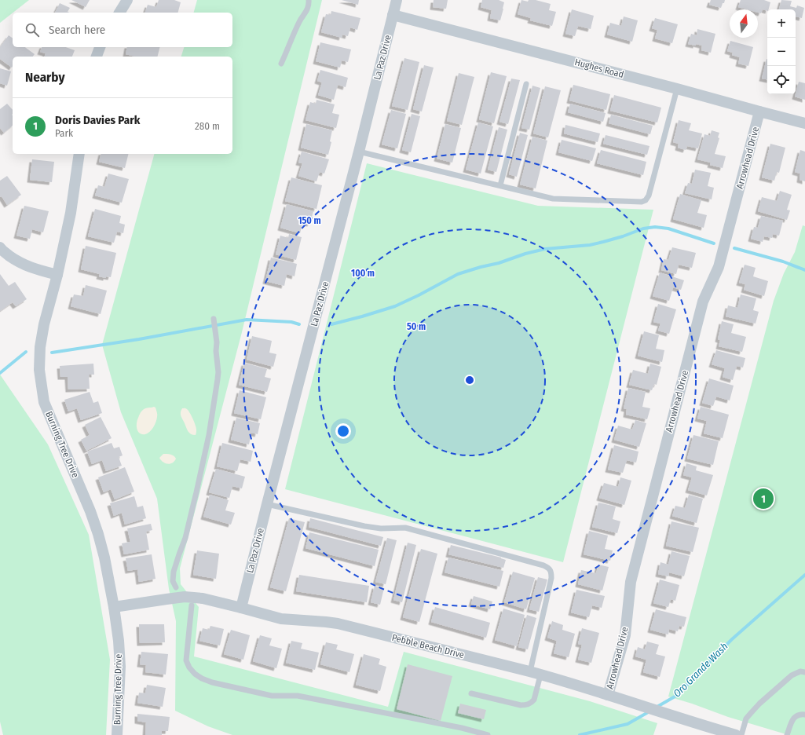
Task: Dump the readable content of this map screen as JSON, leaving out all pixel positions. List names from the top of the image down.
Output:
{
  "streets": {
    "street": [
      "La Paz Drive",
      "Hughes Road",
      "Arrowhead Drive",
      "Burning Tree Drive",
      "Pebble Beach Drive"
    ]
  },
  "crossings": [
    ["La Paz Drive", "Hughes Road"],
    ["La Paz Drive", "Pebble Beach Drive"],
    ["Hughes Road", "Arrowhead Drive"],
    ["Arrowhead Drive", "Pebble Beach Drive"],
    ["Burning Tree Drive", "Pebble Beach Drive"]
  ],
  "water": ["Oro Grande Wash"],
  "north": "top",
  "page": {
    "map_buttons": ["+", "−"],
    "search": "Search here",
    "heading": "Nearby",
    "list": [
      {
        "mark": "1",
        "name": "Doris Davies Park",
        "note": "Park",
        "value": "280 m"
      }
    ],
    "pins": "1"
  },
  "rings": ["150 m", "100 m", "50 m"]
}
